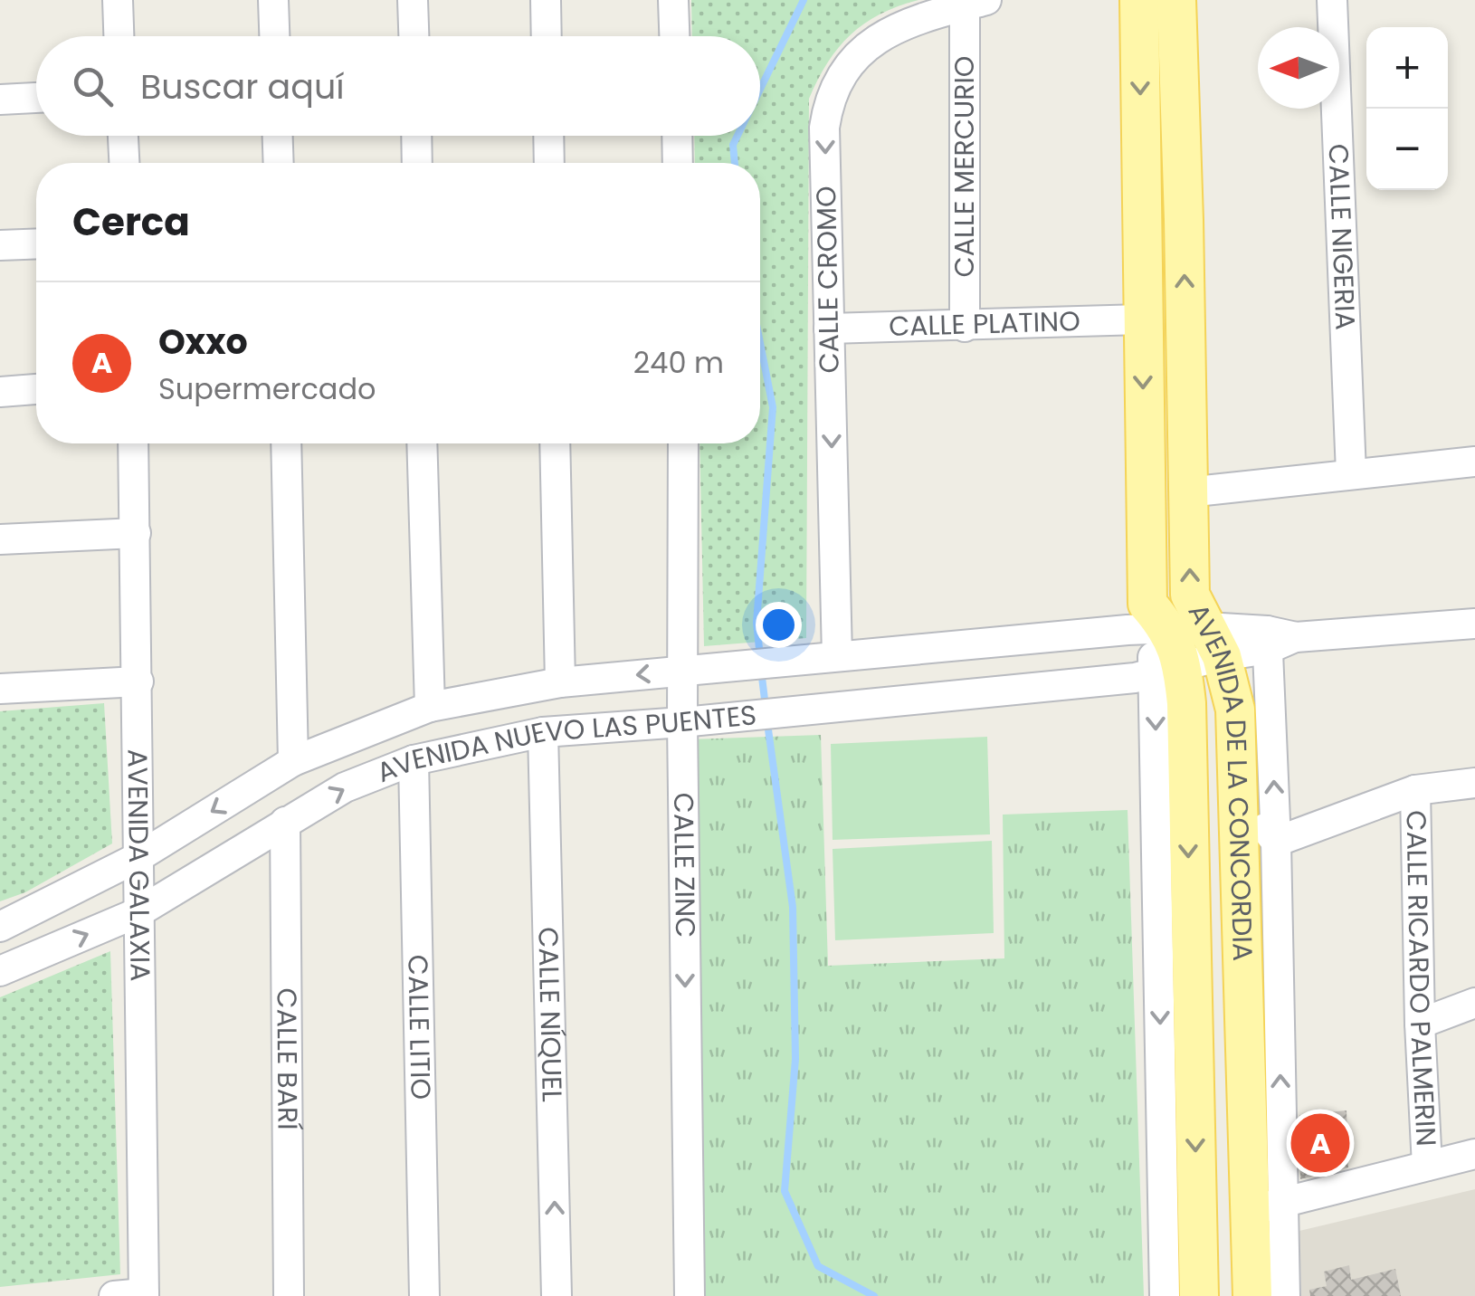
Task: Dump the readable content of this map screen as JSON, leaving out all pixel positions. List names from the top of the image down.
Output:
{
  "streets": {
    "main road": ["AVENIDA DE LA CONCORDIA"],
    "street": [
      "CALLE MERCURIO",
      "CALLE NIGERIA",
      "CALLE CROMO",
      "CALLE PLATINO",
      "AVENIDA NUEVO LAS PUENTES",
      "AVENIDA GALAXIA",
      "CALLE ZINC",
      "CALLE RICARDO PALMERIN",
      "CALLE NÍQUEL",
      "CALLE LITIO",
      "CALLE BARÍ"
    ]
  },
  "crossings": [
    ["CALLE MERCURIO", "CALLE CROMO"],
    ["CALLE MERCURIO", "CALLE PLATINO"],
    ["CALLE CROMO", "CALLE PLATINO"],
    ["CALLE CROMO", "AVENIDA NUEVO LAS PUENTES"],
    ["CALLE PLATINO", "AVENIDA DE LA CONCORDIA"],
    ["AVENIDA NUEVO LAS PUENTES", "AVENIDA DE LA CONCORDIA"],
    ["AVENIDA NUEVO LAS PUENTES", "AVENIDA GALAXIA"],
    ["AVENIDA NUEVO LAS PUENTES", "CALLE ZINC"],
    ["AVENIDA NUEVO LAS PUENTES", "CALLE NÍQUEL"],
    ["AVENIDA NUEVO LAS PUENTES", "CALLE LITIO"],
    ["AVENIDA NUEVO LAS PUENTES", "CALLE BARÍ"]
  ],
  "one_way": ["CALLE CROMO", "CALLE ZINC", "CALLE NÍQUEL"],
  "north": "left",
  "page": {
    "map_buttons": ["+", "−"],
    "search": "Buscar aquí",
    "heading": "Cerca",
    "list": [
      {
        "mark": "A",
        "name": "Oxxo",
        "note": "Supermercado",
        "value": "240 m"
      }
    ],
    "pins": "A"
  }
}
